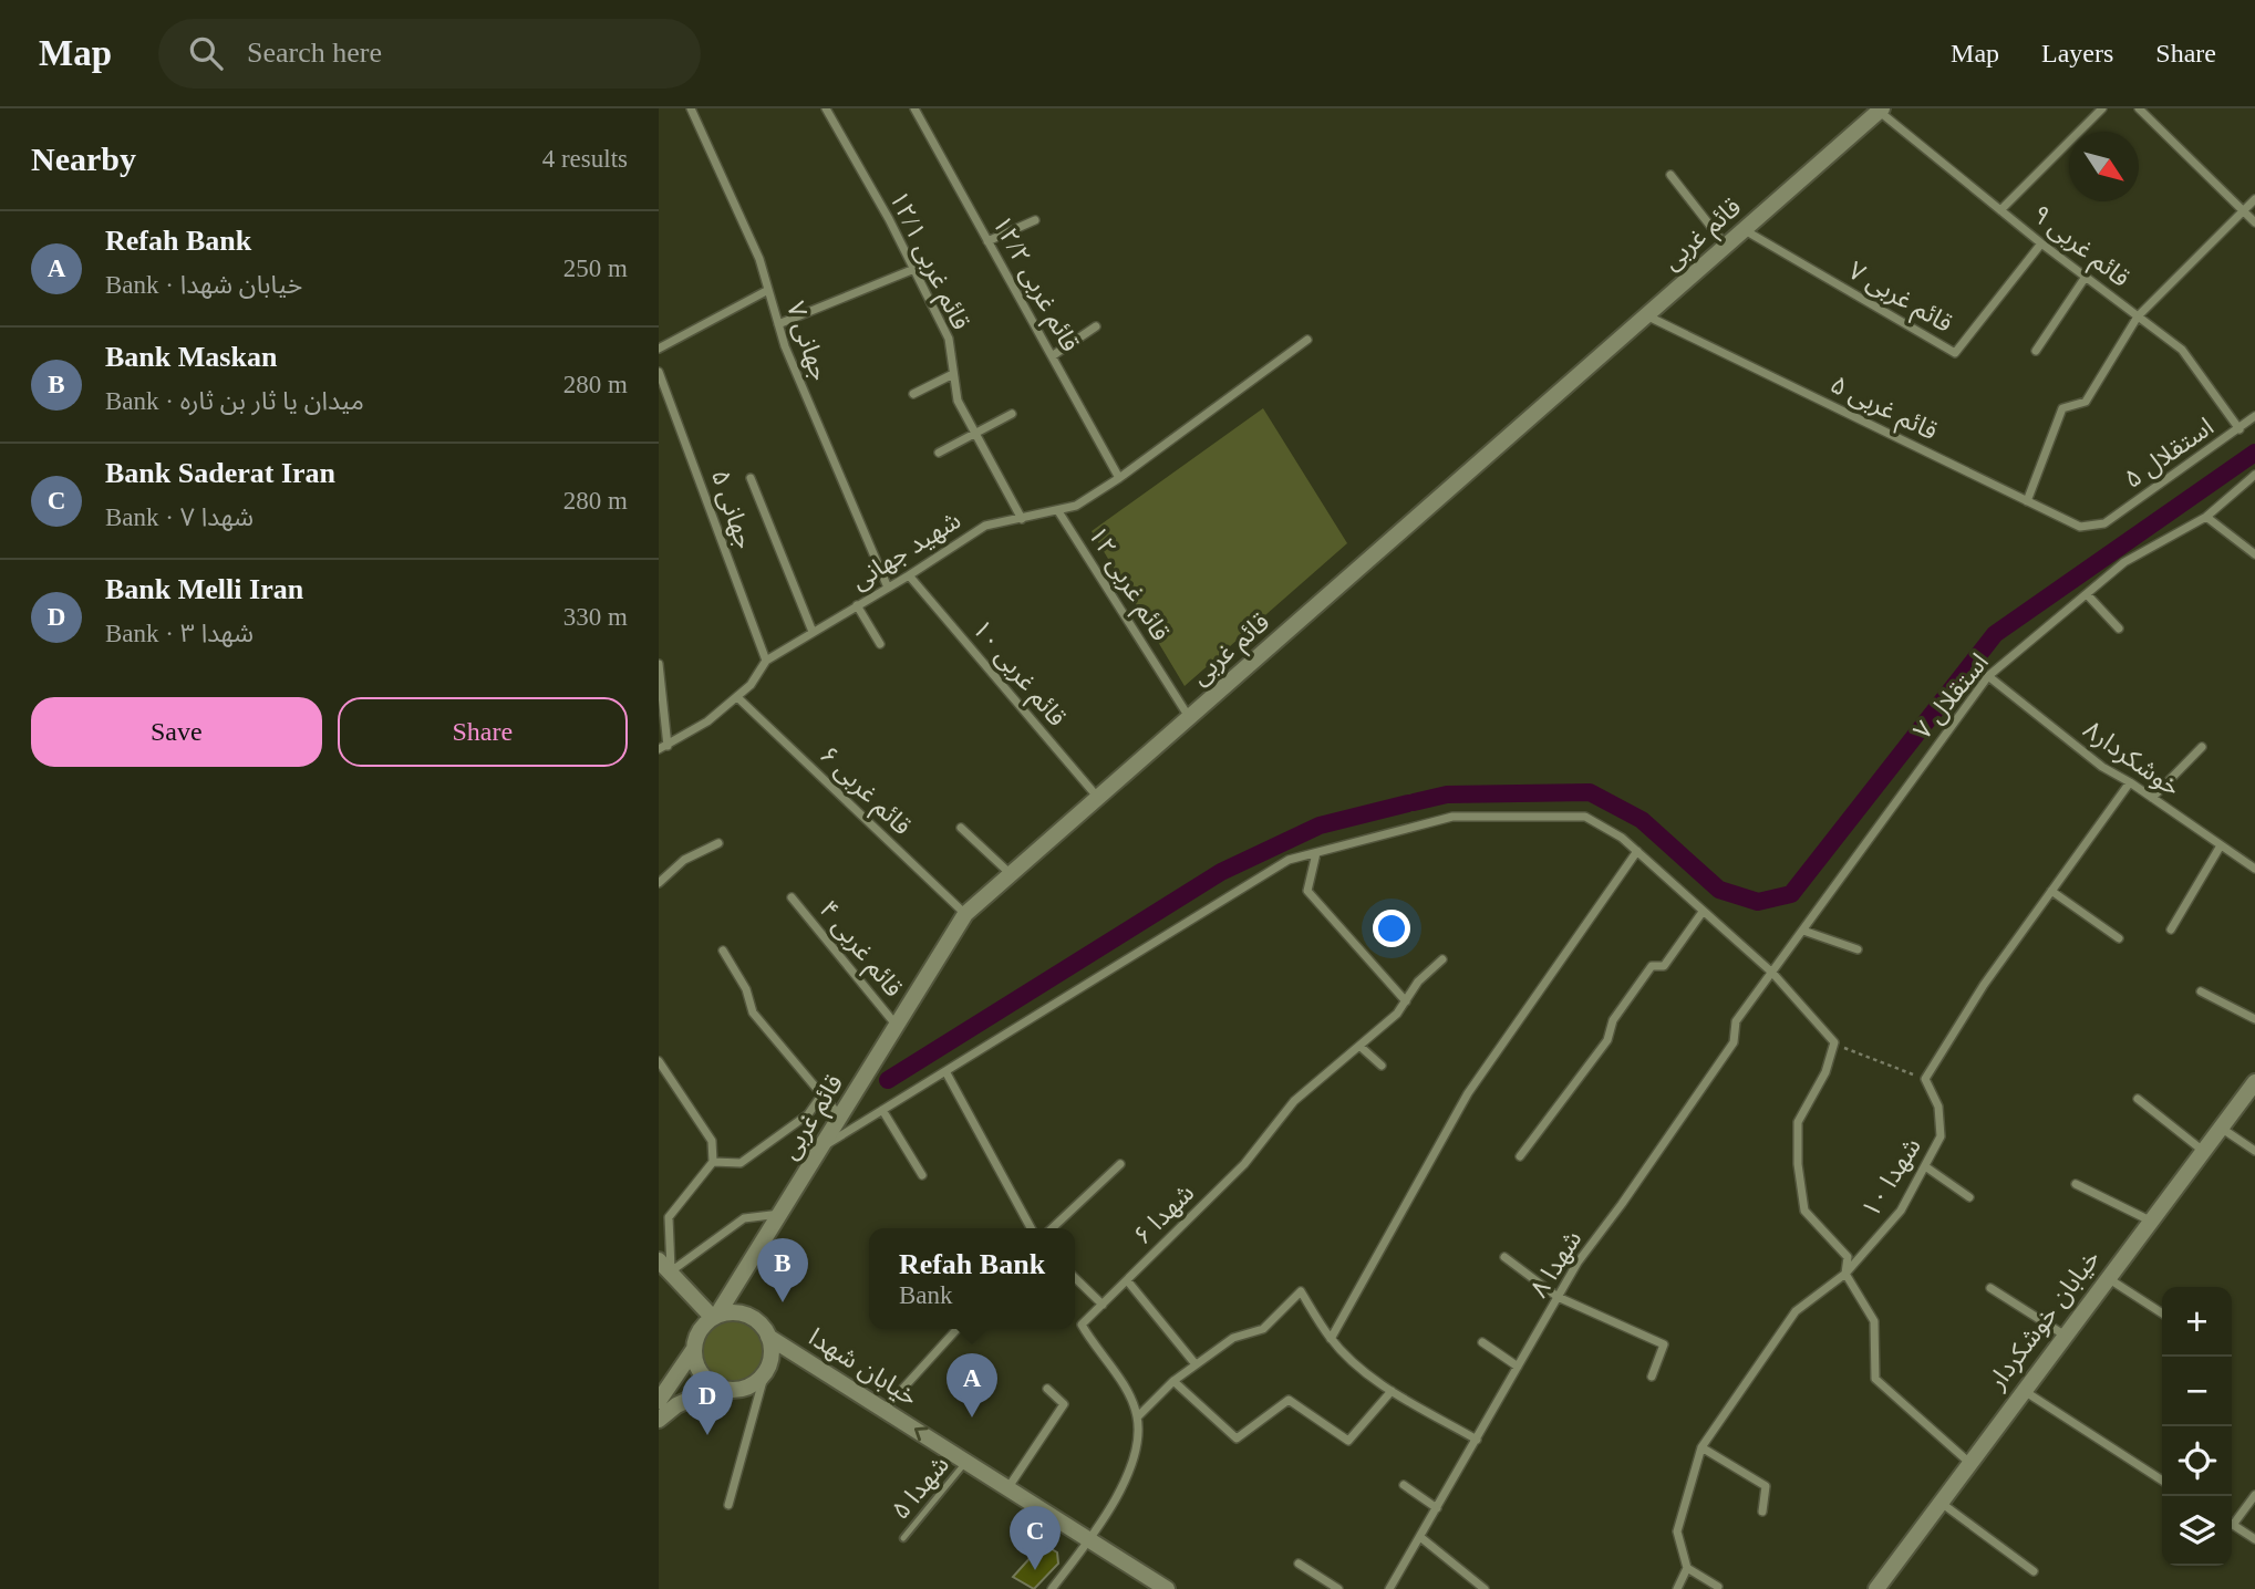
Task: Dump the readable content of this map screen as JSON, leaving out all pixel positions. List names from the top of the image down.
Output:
{
  "streets": {
    "main road": ["قائم غربی", "خیابان خوشکردار", "خیابان شهدا"],
    "street": [
      "قائم غربی ۹",
      "قائم غربی ۱۲/۱",
      "قائم غربی ۱۲/۲",
      "قائم غربی ۷",
      "جهانی ۷",
      "قائم غربی ۵",
      "استقلال ۵",
      "جهانی ۵",
      "شهید جهانی",
      "قائم غربی ۱۲",
      "قائم غربی ۱۰",
      "استقلال ۷",
      "خوشکردار۸",
      "قائم غربی ۶",
      "قائم غربی ۴",
      "شهدا ۱۰",
      "شهدا ۶",
      "شهدا ۸"
    ],
    "lane": ["شهدا ۵"]
  },
  "crossings": [
    ["قائم غربی", "قائم غربی ۹"],
    ["قائم غربی", "قائم غربی ۷"],
    ["قائم غربی", "قائم غربی ۵"],
    ["قائم غربی", "قائم غربی ۱۲"],
    ["قائم غربی", "قائم غربی ۱۰"],
    ["قائم غربی", "قائم غربی ۶"],
    ["قائم غربی", "قائم غربی ۴"],
    ["قائم غربی", "خیابان شهدا"],
    ["قائم غربی ۹", "قائم غربی ۷"],
    ["قائم غربی ۹", "استقلال ۵"],
    ["قائم غربی ۱۲/۱", "شهید جهانی"],
    ["قائم غربی ۱۲/۲", "شهید جهانی"],
    ["جهانی ۷", "شهید جهانی"],
    ["قائم غربی ۵", "استقلال ۵"],
    ["جهانی ۵", "شهید جهانی"],
    ["شهید جهانی", "قائم غربی ۱۲"],
    ["شهید جهانی", "قائم غربی ۱۰"],
    ["شهید جهانی", "قائم غربی ۶"],
    ["استقلال ۷", "خوشکردار۸"],
    ["استقلال ۷", "شهدا ۸"],
    ["شهدا ۶", "خیابان شهدا"],
    ["خیابان شهدا", "شهدا ۵"]
  ],
  "north": "bottom right",
  "page": {
    "header": "Map",
    "search": "Search here",
    "nav": ["Map", "Layers", "Share"],
    "heading": ["Nearby", "4 results"],
    "list": [
      {
        "mark": "A",
        "name": "Refah Bank",
        "note": "Bank · خیابان شهدا",
        "value": "250 m"
      },
      {
        "mark": "B",
        "name": "Bank Maskan",
        "note": "Bank · میدان یا ثار بن ثاره",
        "value": "280 m"
      },
      {
        "mark": "C",
        "name": "Bank Saderat Iran",
        "note": "Bank · شهدا ۷",
        "value": "280 m"
      },
      {
        "mark": "D",
        "name": "Bank Melli Iran",
        "note": "Bank · شهدا ۳",
        "value": "330 m"
      }
    ],
    "buttons": ["Save", "Share"],
    "popup": ["Refah Bank", "Bank"],
    "pins": [
      "B",
      "A",
      "D",
      "C"
    ],
    "map_buttons": ["+", "−"]
  }
}
